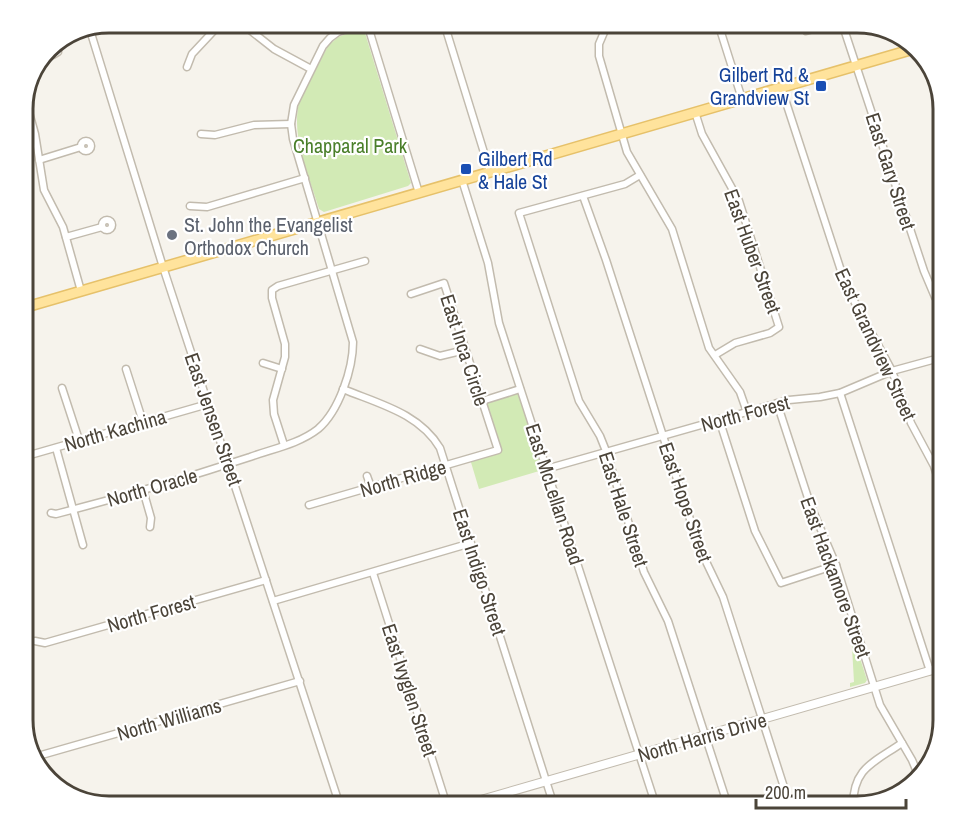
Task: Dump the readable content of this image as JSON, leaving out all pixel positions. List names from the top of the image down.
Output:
{
  "streets": {
    "street": [
      "East Gary Street",
      "East Huber Street",
      "East Grandview Street",
      "East Inca Circle",
      "North Forest",
      "East Jensen Street",
      "North Kachina",
      "North Ridge",
      "North Oracle",
      "East McLellan Road",
      "East Hope Street",
      "East Hale Street",
      "East Indigo Street",
      "East Hackamore Street",
      "East Ivyglen Street",
      "North Williams",
      "North Harris Drive"
    ]
  },
  "crossings": [
    ["East Grandview Street", "North Forest"],
    ["East Inca Circle", "North Ridge"],
    ["North Forest", "East Jensen Street"],
    ["North Forest", "East McLellan Road"],
    ["North Forest", "East Hope Street"],
    ["North Forest", "East Hale Street"],
    ["North Forest", "East Hackamore Street"],
    ["East Jensen Street", "North Kachina"],
    ["East Jensen Street", "North Oracle"],
    ["East Jensen Street", "North Williams"],
    ["North Ridge", "East Indigo Street"],
    ["East McLellan Road", "North Harris Drive"],
    ["East Hope Street", "East Hale Street"],
    ["East Hope Street", "North Harris Drive"],
    ["East Hale Street", "North Harris Drive"],
    ["East Indigo Street", "North Harris Drive"],
    ["East Hackamore Street", "North Harris Drive"]
  ],
  "parks": ["Chapparal Park"],
  "places": {
    "transit": ["Gilbert Rd & Grandview St", "Gilbert Rd & Hale St"],
    "other": ["St. John the Evangelist Orthodox Church"]
  },
  "scale_bar": "200 m"
}
